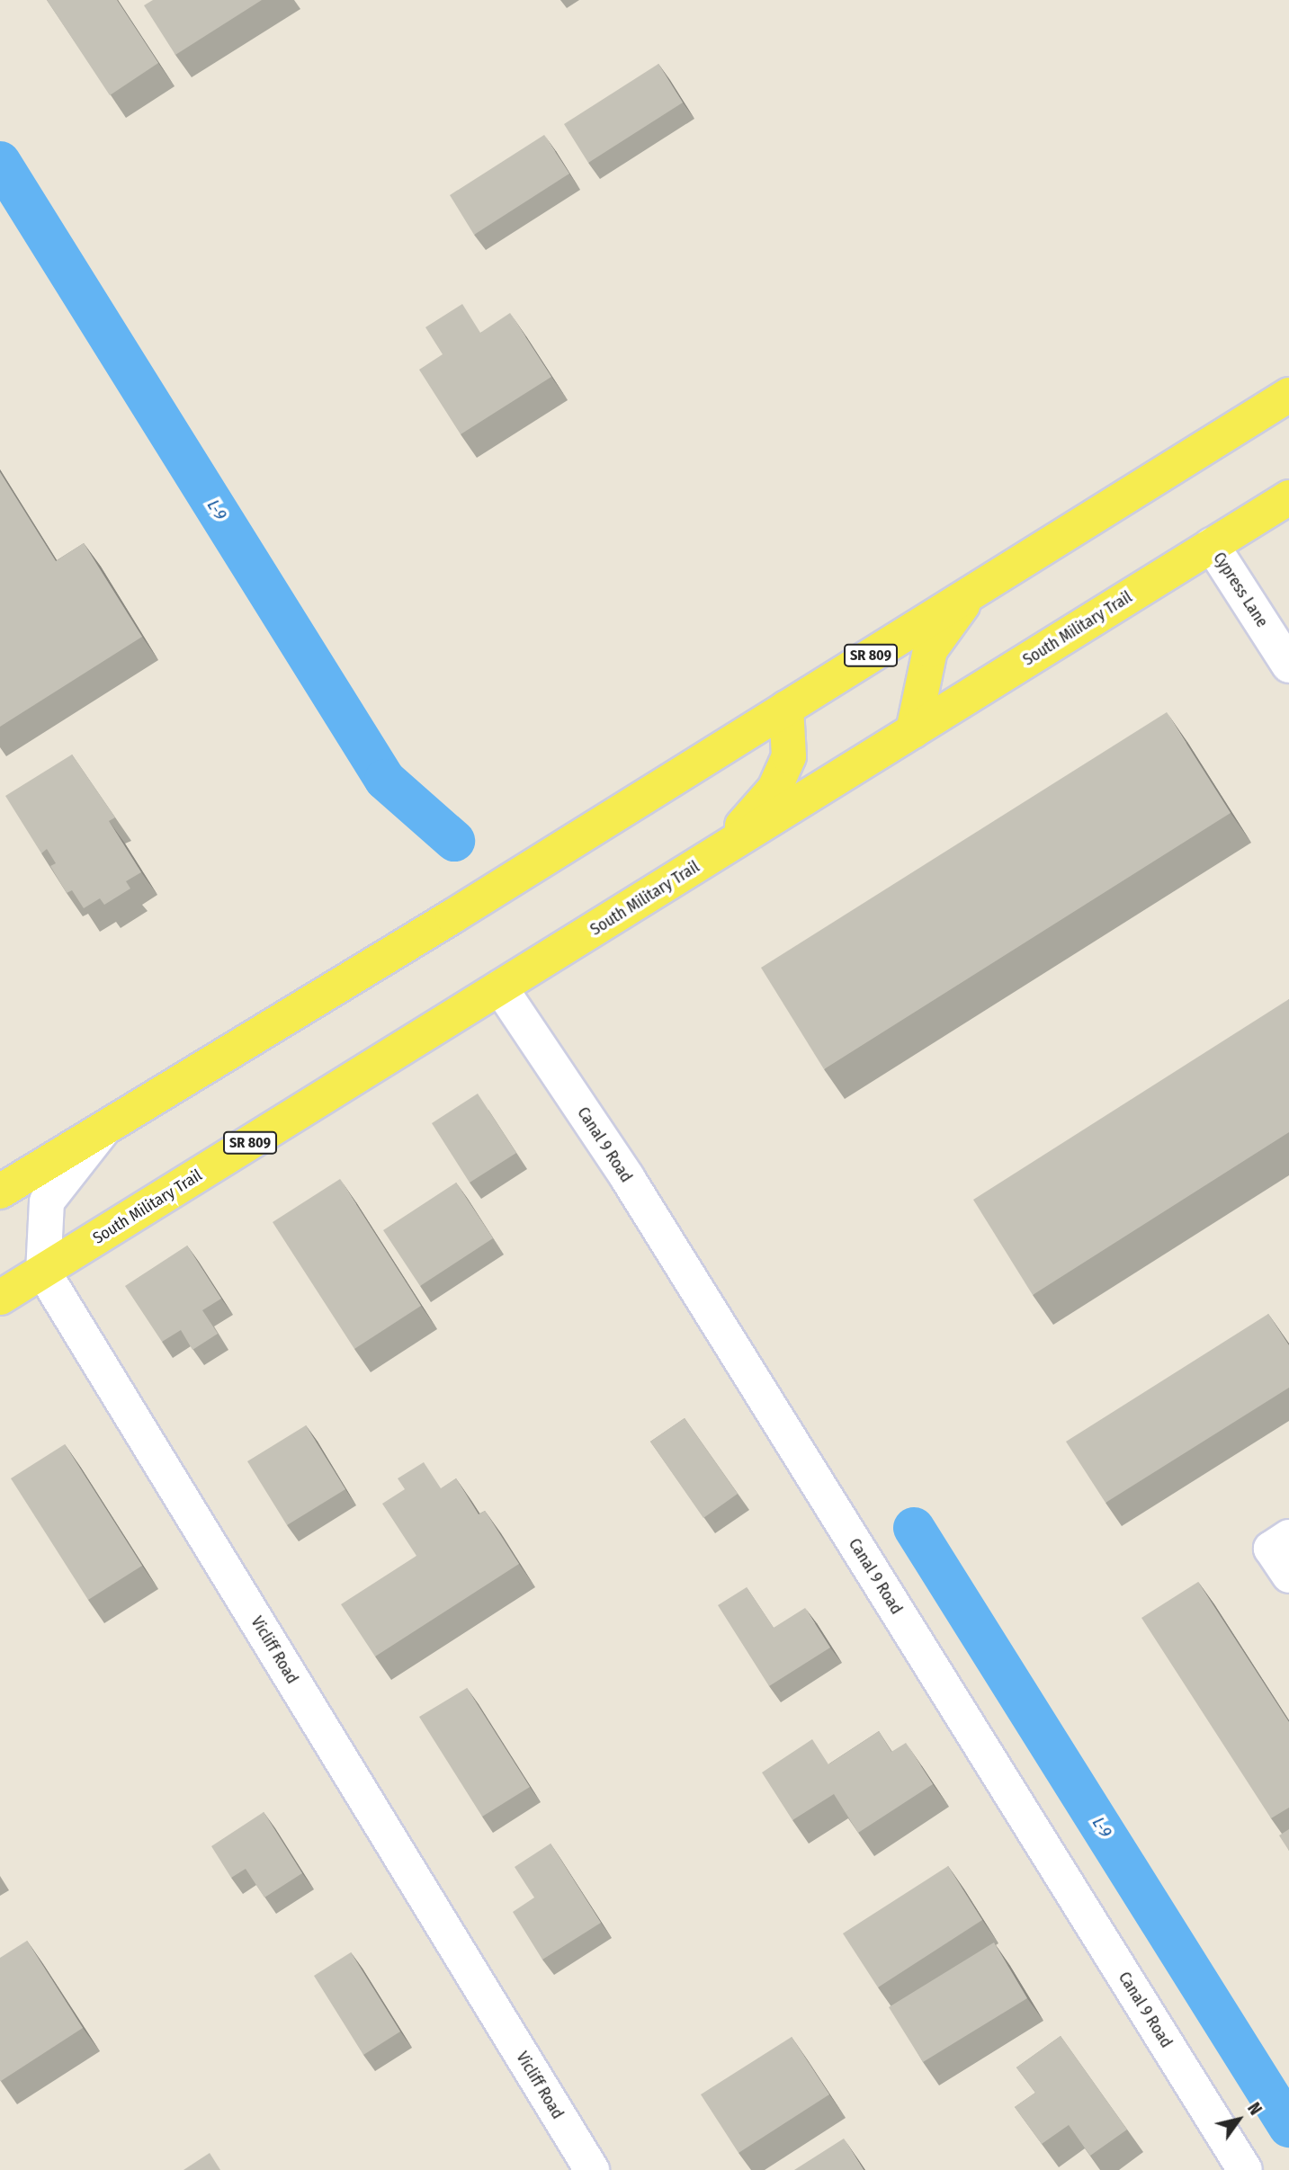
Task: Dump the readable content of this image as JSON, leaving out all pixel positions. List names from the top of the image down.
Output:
{
  "streets": {
    "main road": ["South Military Trail", "SR 809"],
    "street": ["Cypress Lane", "Canal 9 Road", "Vicliff Road"]
  },
  "crossings": [
    ["Cypress Lane", "South Military Trail"],
    ["South Military Trail", "Canal 9 Road"],
    ["South Military Trail", "Vicliff Road"]
  ],
  "water": ["L-9"],
  "north": "top right"
}
